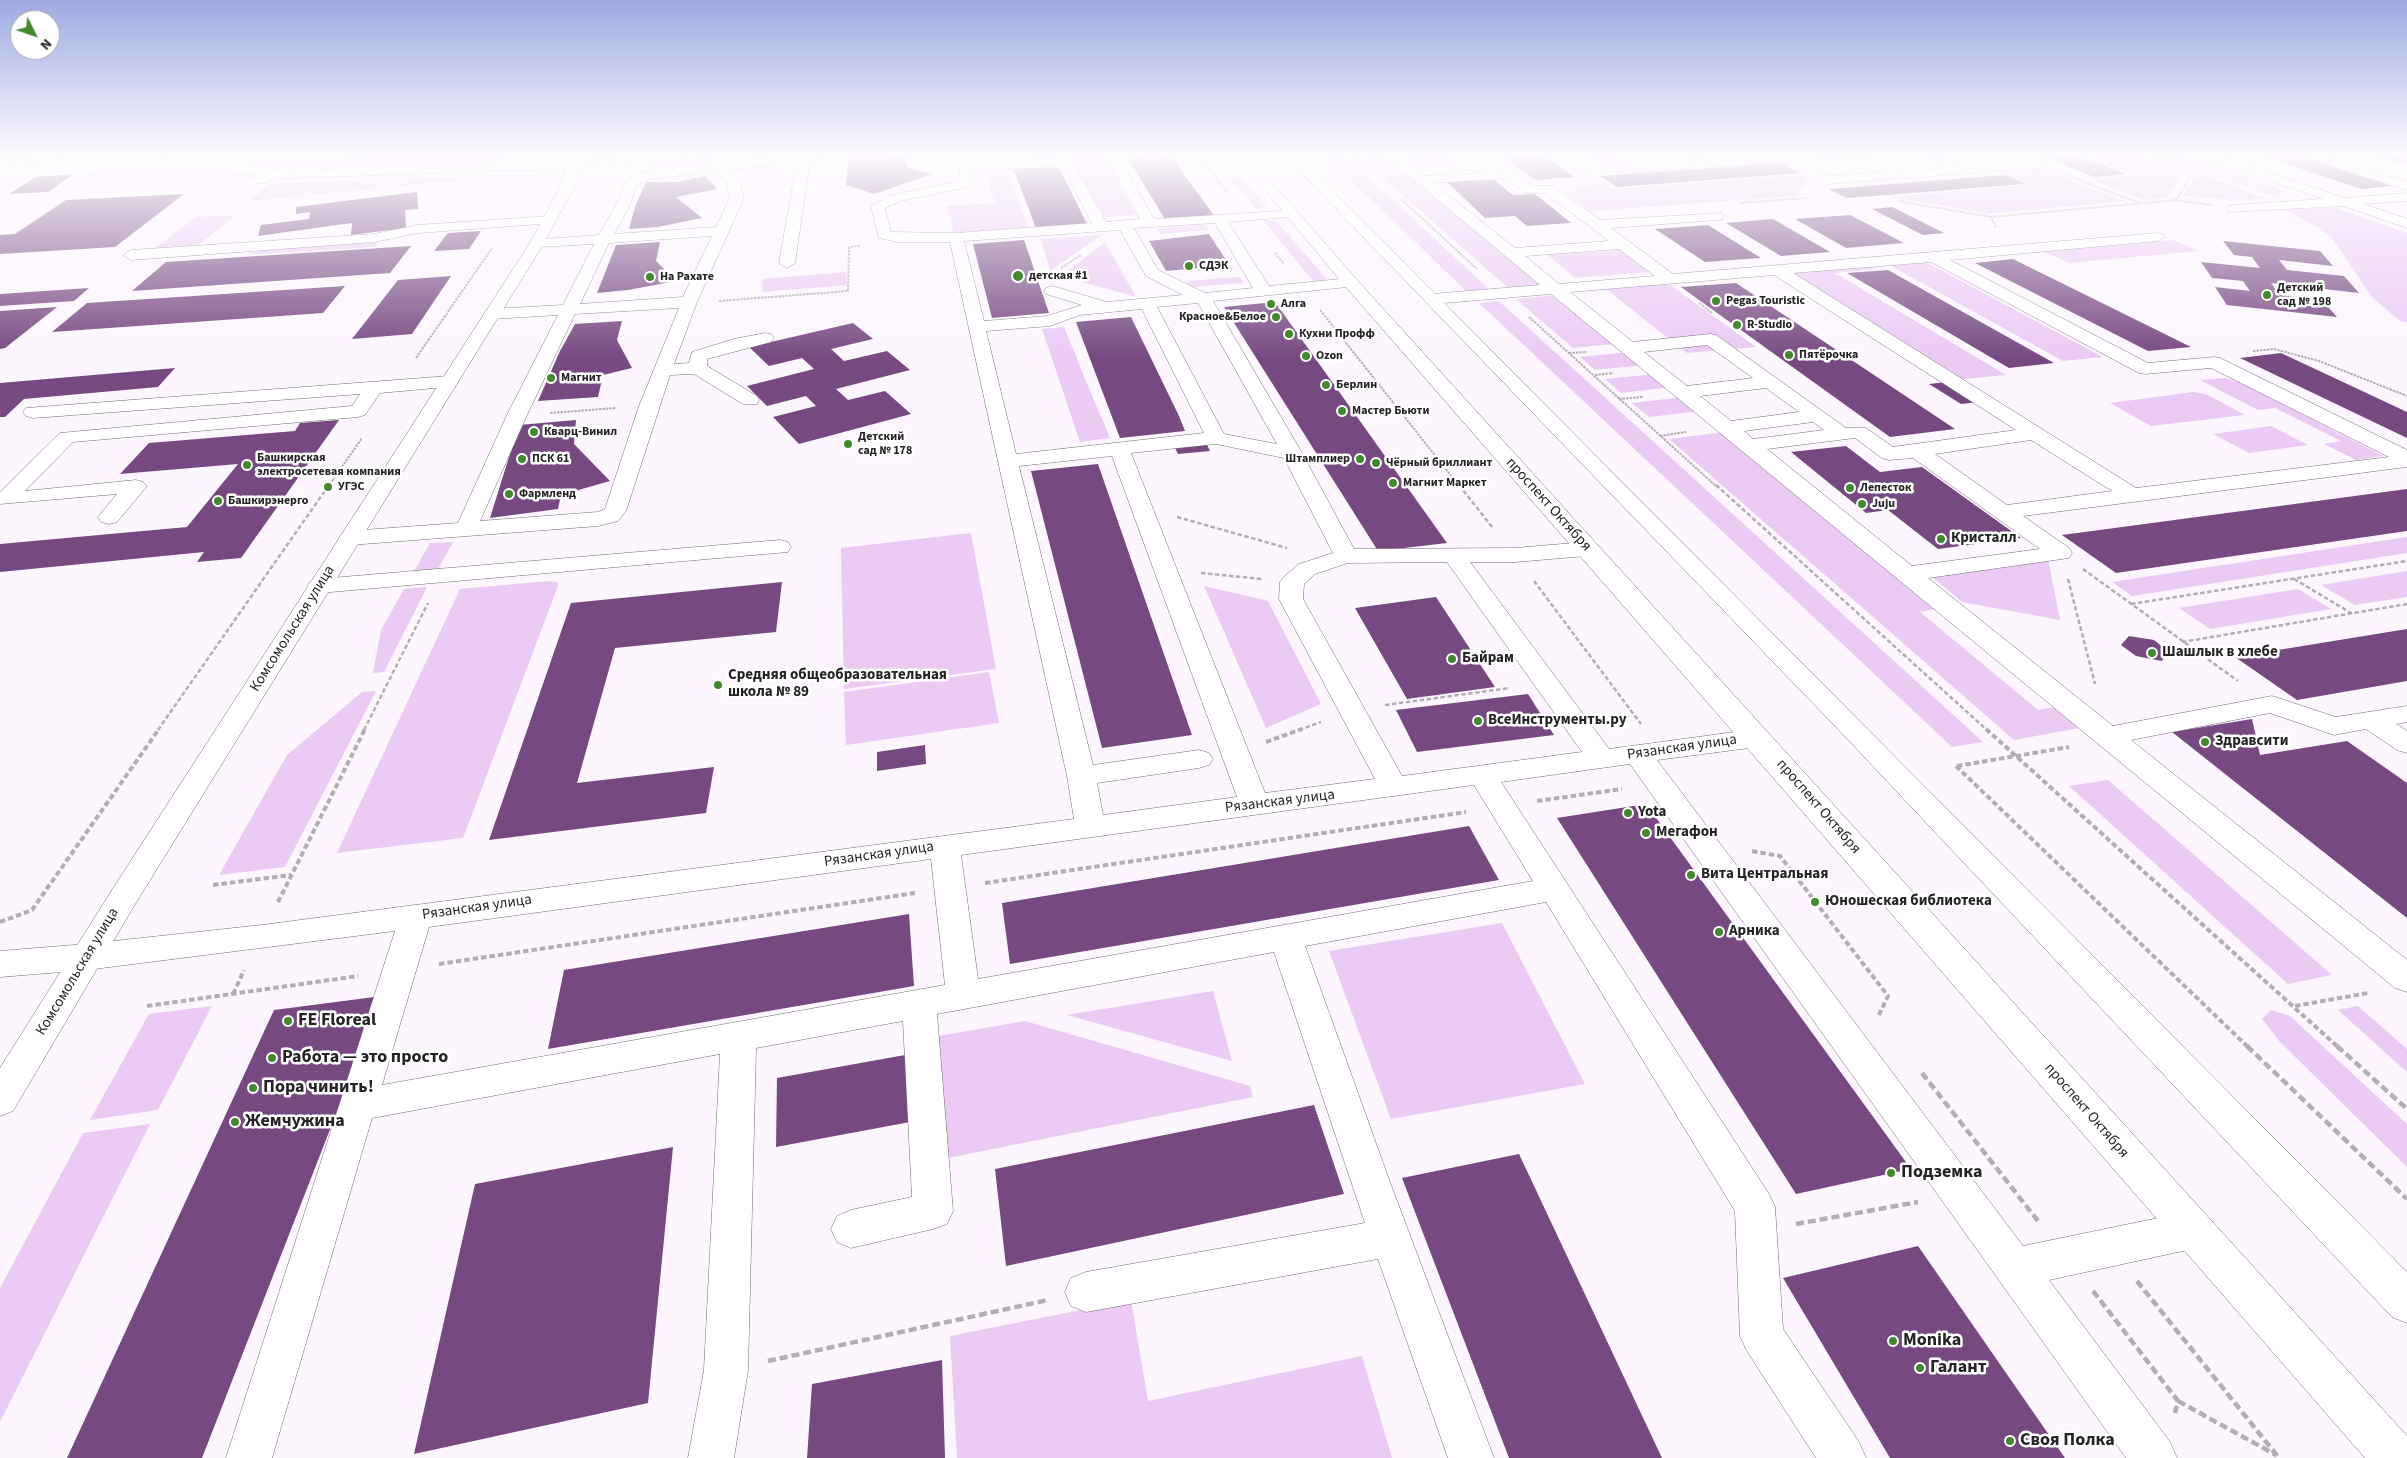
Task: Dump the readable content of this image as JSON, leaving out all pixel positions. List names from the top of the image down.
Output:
{
  "streets": {
    "main road": ["проспект Октября", "Комсомольская улица", "Рязанская улица"]
  },
  "crossings": [
    ["проспект Октября", "Рязанская улица"],
    ["Комсомольская улица", "Рязанская улица"]
  ],
  "places": [
    "СДЭК",
    "детская #1",
    "На Рахате",
    "Детский сад № 198",
    "Pegas Touristic",
    "Алга",
    "Красное&Белое",
    "R-Studio",
    "Кухни Профф",
    "Пятёрочка",
    "Ozon",
    "Магнит",
    "Берлин",
    "Мастер Бьюти",
    "Кварц-Винил",
    "Детский сад № 178",
    "ПСК 61",
    "Штамплиер",
    "Чёрный бриллиант",
    "Башкирская электросетевая компания",
    "Магнит Маркет",
    "УГЭС",
    "Лепесток",
    "Фармленд",
    "Башкирэнерго",
    "Juju",
    "Кристалл",
    "Шашлык в хлебе",
    "Байрам",
    "Средняя общеобразовательная школа № 89",
    "ВсеИнструменты.ру",
    "Здравсити",
    "Yota",
    "Мегафон",
    "Вита Центральная",
    "Юношеская библиотека",
    "Арника",
    "FE Floreal",
    "Работа — это просто",
    "Пора чинить!",
    "Жемчужина",
    "Подземка",
    "Monika",
    "Галант",
    "Своя Полка"
  ],
  "north": "bottom right"
}
